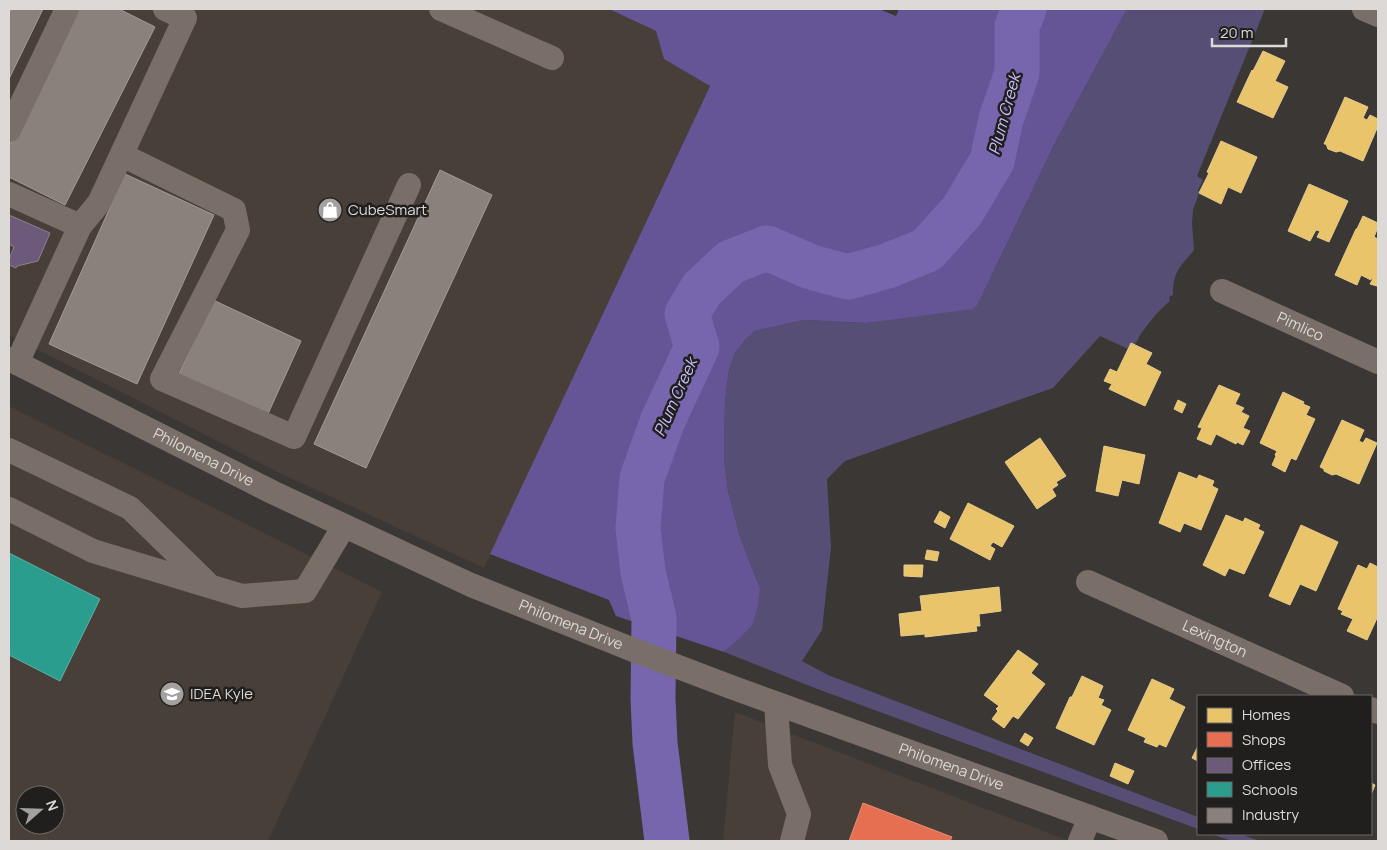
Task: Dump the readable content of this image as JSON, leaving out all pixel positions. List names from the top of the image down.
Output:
{
  "streets": {
    "street": ["Pimlico", "Philomena Drive", "Lexington"]
  },
  "water": ["Plum Creek"],
  "places": {
    "shop": ["CubeSmart"],
    "school or university": ["IDEA Kyle"]
  },
  "legend": [
    "Homes",
    "Shops",
    "Offices",
    "Schools",
    "Industry"
  ],
  "scale_bar": "20 m",
  "north": "right"
}
